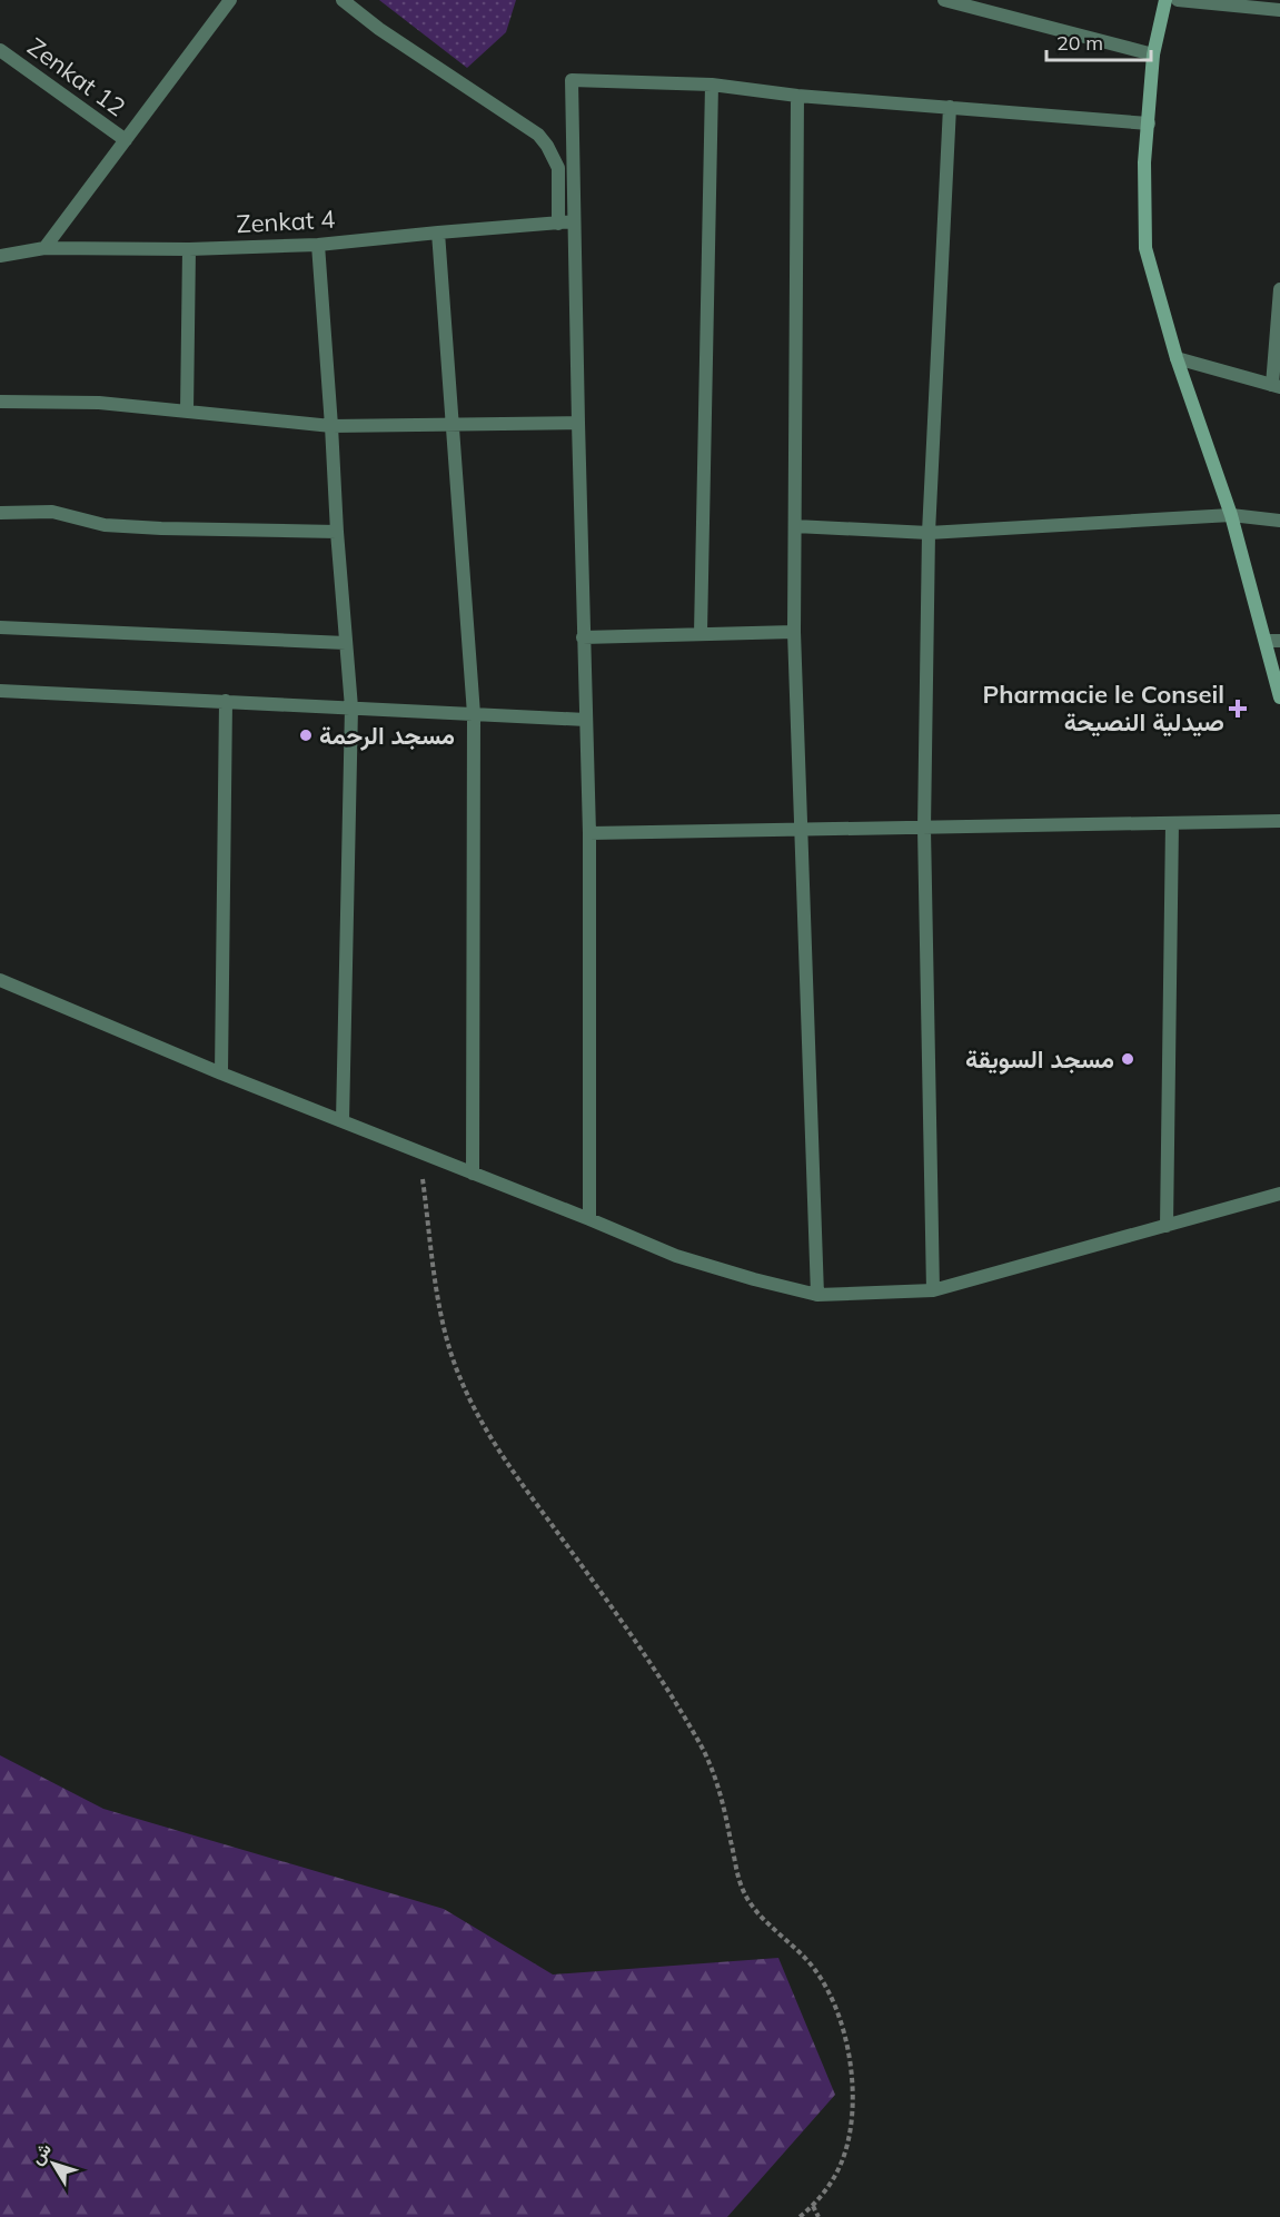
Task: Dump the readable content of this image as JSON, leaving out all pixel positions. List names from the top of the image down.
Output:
{
  "streets": {
    "street": ["Zenkat 12", "Zenkat 4"]
  },
  "places": {
    "health": ["Pharmacie le Conseil صيدلية النصيحة"],
    "other": ["مسجد الرحمة", "مسجد السويقة"]
  },
  "scale_bar": "20 m",
  "north": "top left"
}
